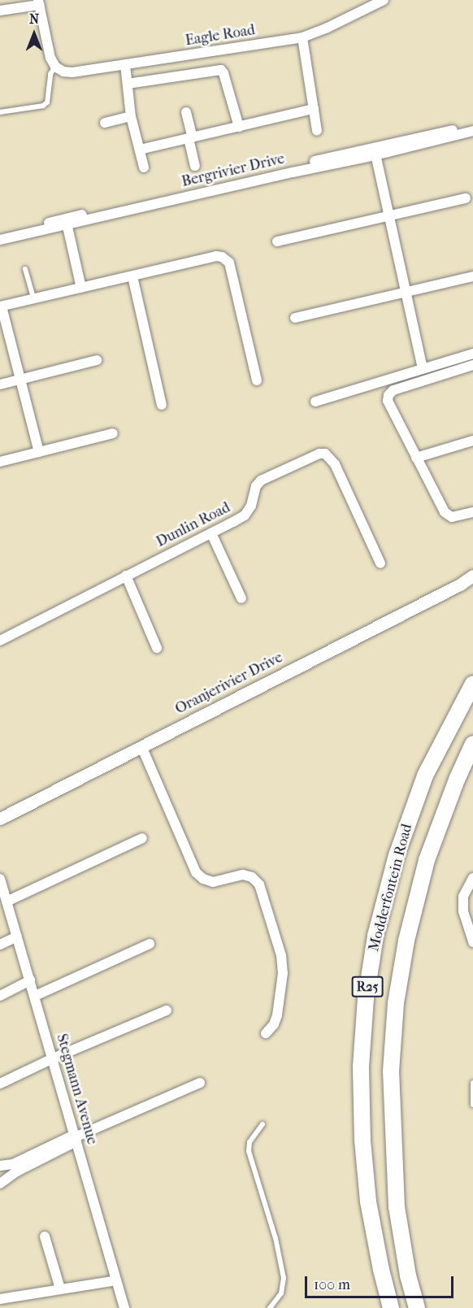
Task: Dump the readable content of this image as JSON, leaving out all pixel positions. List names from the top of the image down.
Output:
{
  "streets": {
    "main road": ["Modderfontein Road", "R25"],
    "street": [
      "Eagle Road",
      "Bergrivier Drive",
      "Dunlin Road",
      "Oranjerivier Drive",
      "Stegmann Avenue"
    ]
  },
  "scale_bar": "100 m",
  "north": "top"
}
